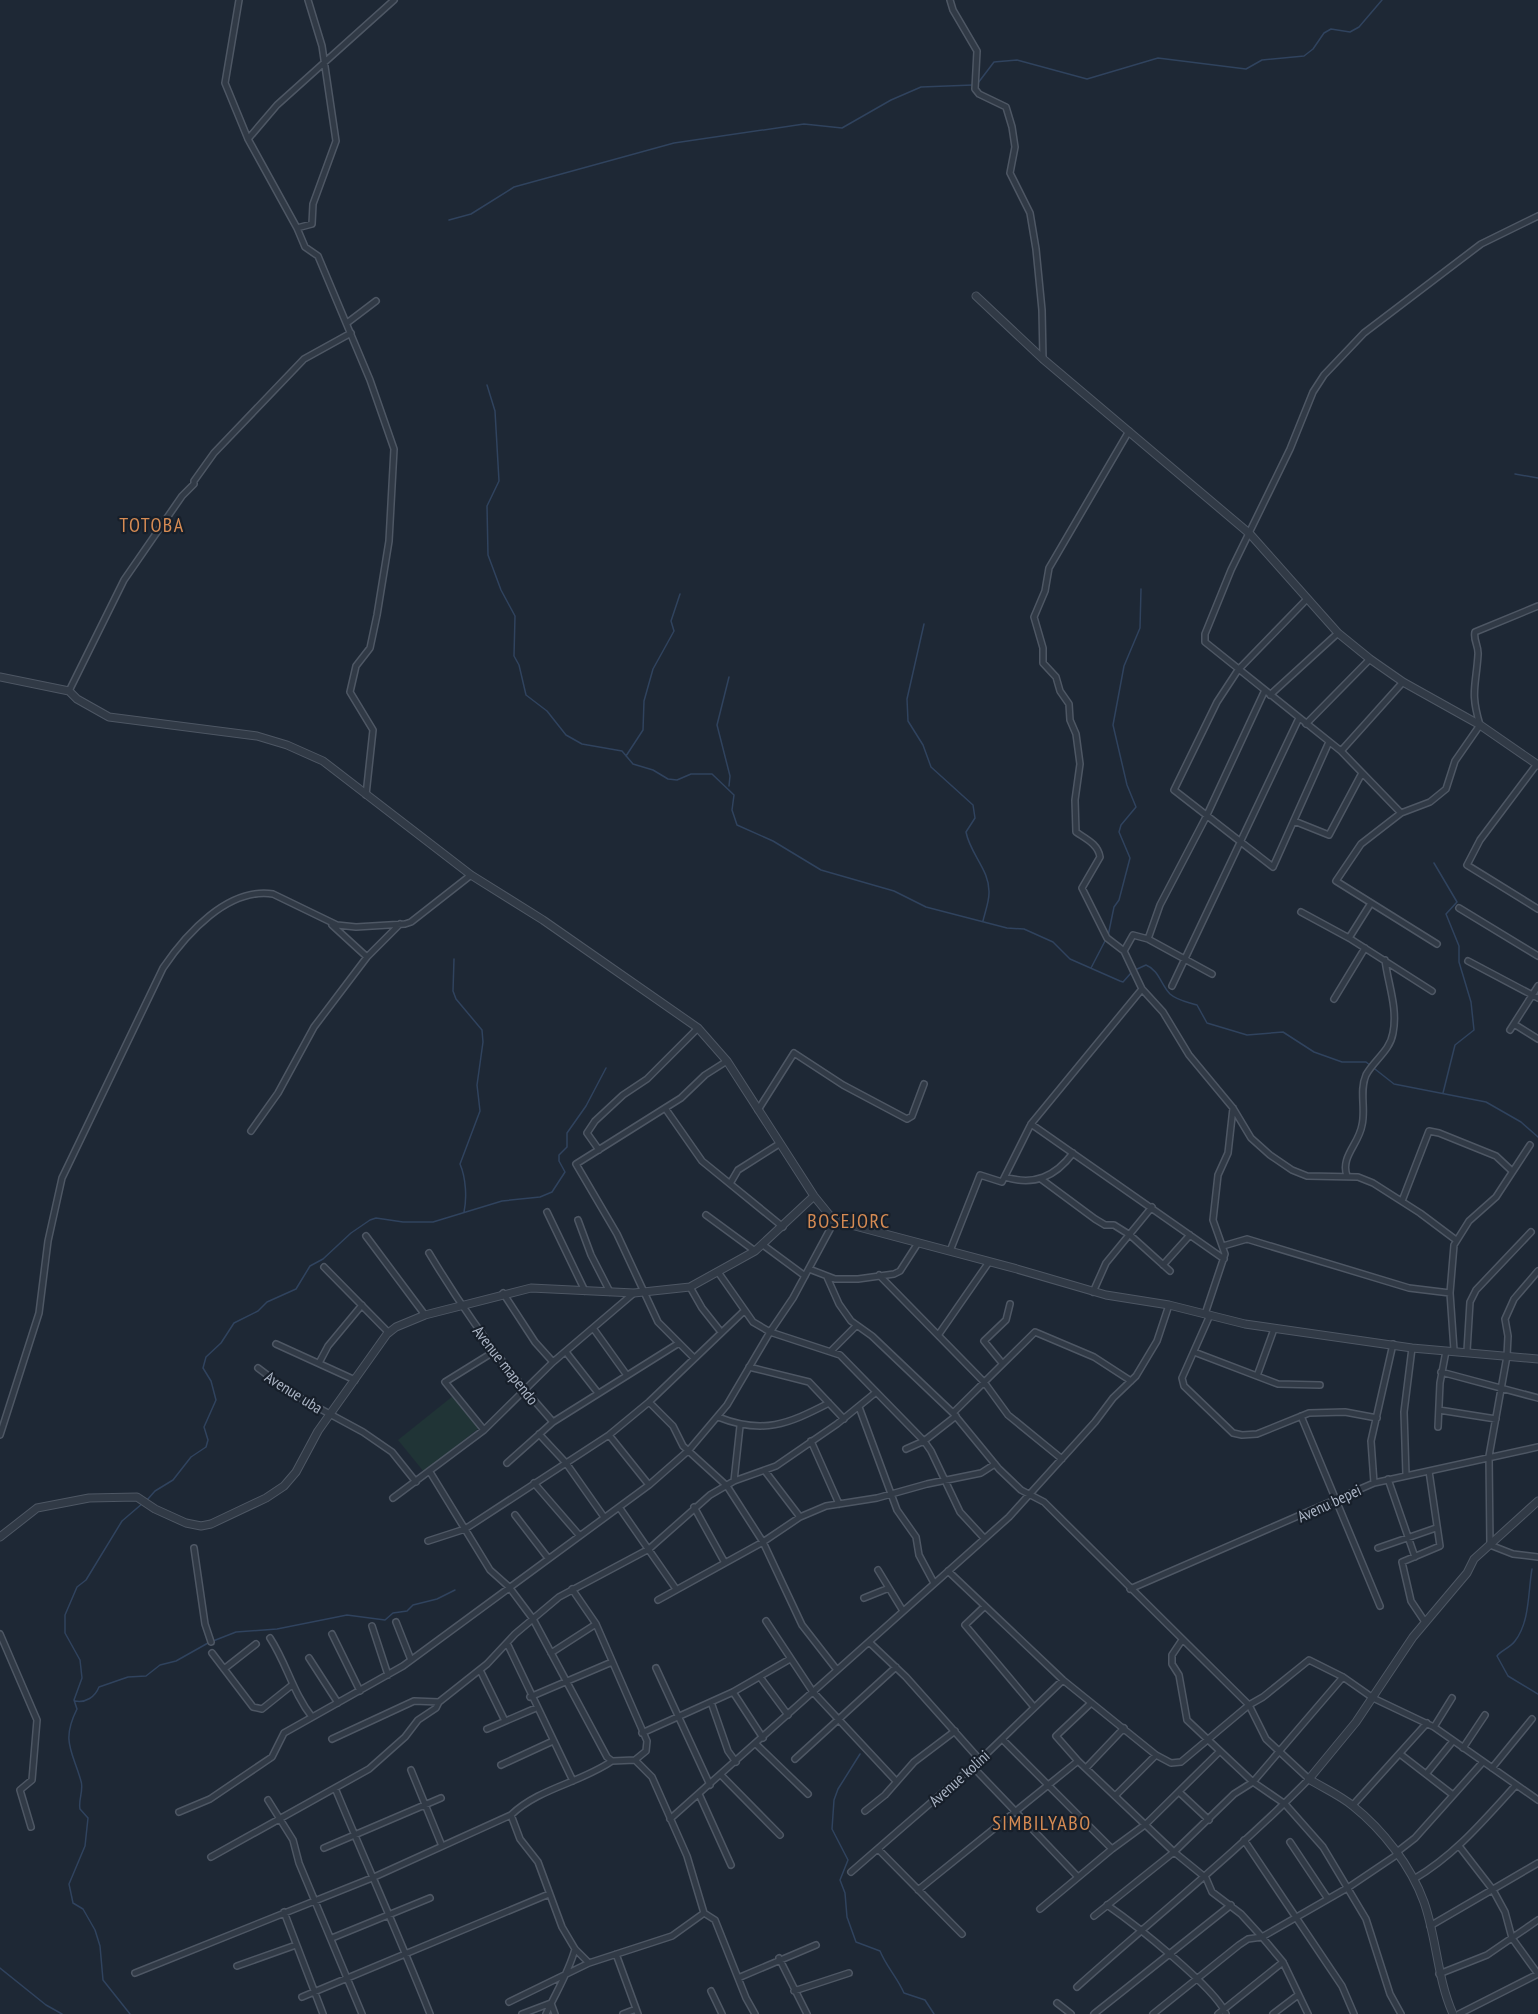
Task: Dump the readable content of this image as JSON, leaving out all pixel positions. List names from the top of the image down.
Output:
{
  "streets": {
    "street": [
      "Avenue mapendo",
      "Avenue uba",
      "Avenu bepei",
      "Avenue kolini"
    ]
  },
  "districts": ["TOTOBA", "BOSEJORC", "SIMBILYABO"]
}
